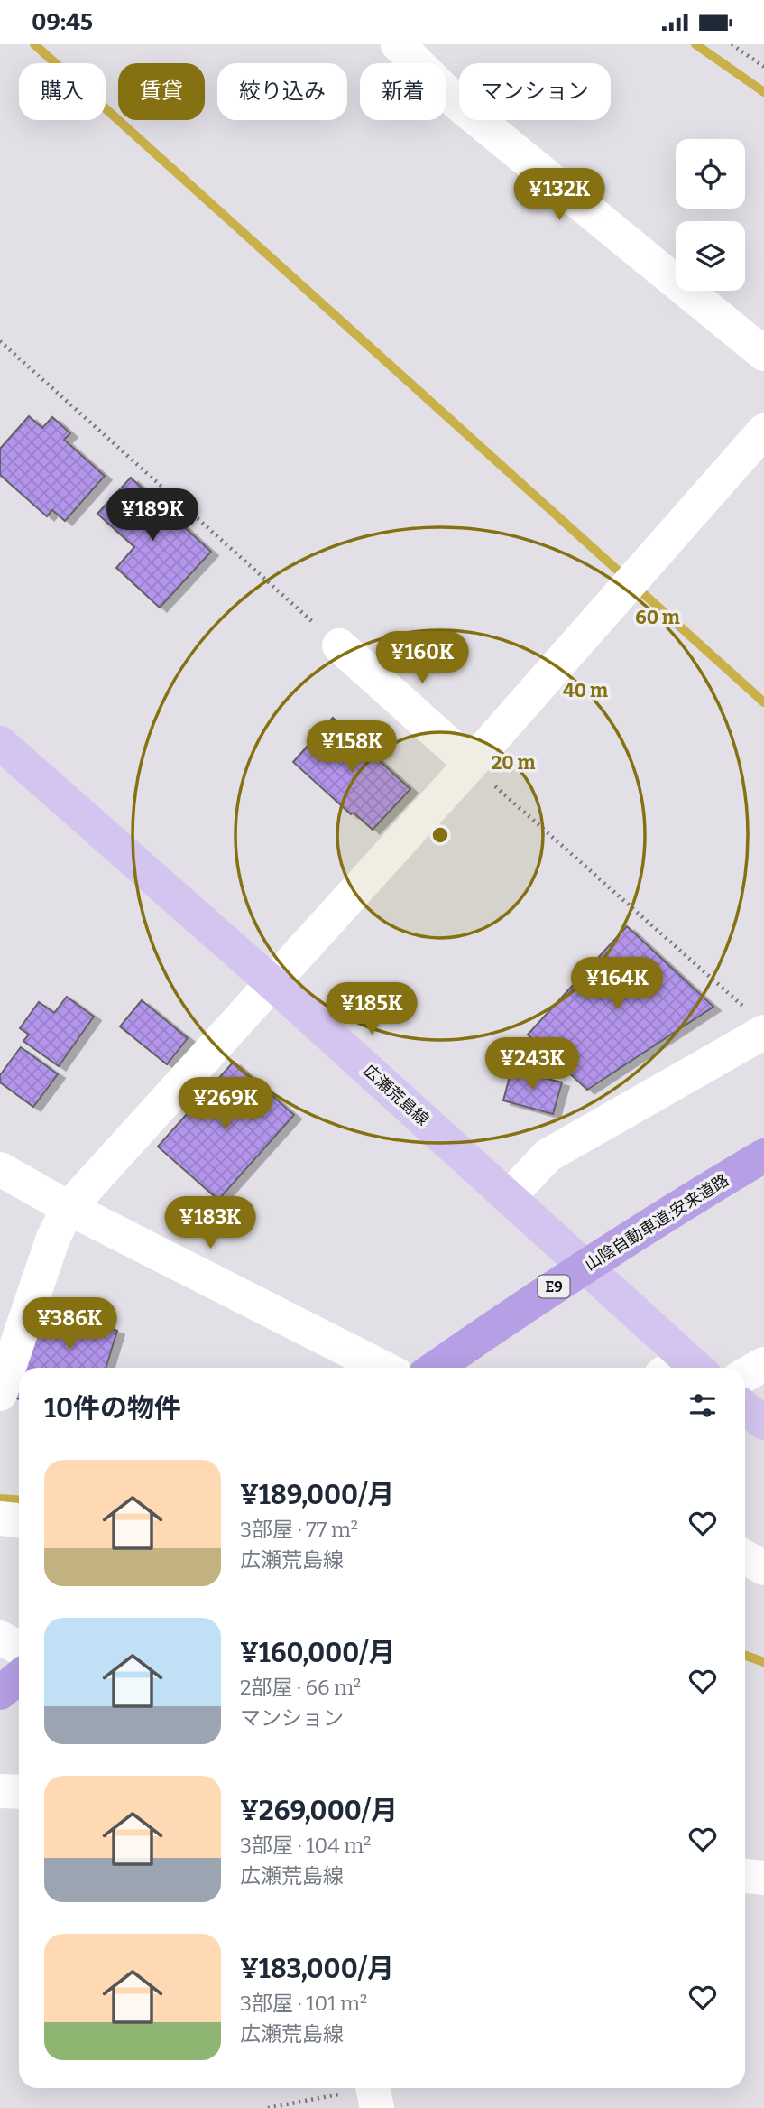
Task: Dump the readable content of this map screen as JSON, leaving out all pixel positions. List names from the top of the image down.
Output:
{
  "streets": {
    "highway": ["山陰自動車道;安来道路", "E9"],
    "main road": ["広瀬荒島線"]
  },
  "page": {
    "status": "09:45",
    "chip": [
      "購入",
      "賃貸",
      "絞り込み",
      "新着",
      "マンション"
    ],
    "price": [
      "¥132K",
      "¥189K",
      "¥160K",
      "¥158K",
      "¥164K",
      "¥185K",
      "¥243K",
      "¥269K",
      "¥183K",
      "¥386K"
    ],
    "heading": "10件の物件",
    "list": [
      {
        "name": "¥189,000/月",
        "note": "3部屋 · 77 m² · 広瀬荒島線"
      },
      {
        "name": "¥160,000/月",
        "note": "2部屋 · 66 m² · マンション"
      },
      {
        "name": "¥269,000/月",
        "note": "3部屋 · 104 m² · 広瀬荒島線"
      },
      {
        "name": "¥183,000/月",
        "note": "3部屋 · 101 m² · 広瀬荒島線"
      }
    ]
  },
  "rings": ["60 m", "40 m", "20 m"]
}
